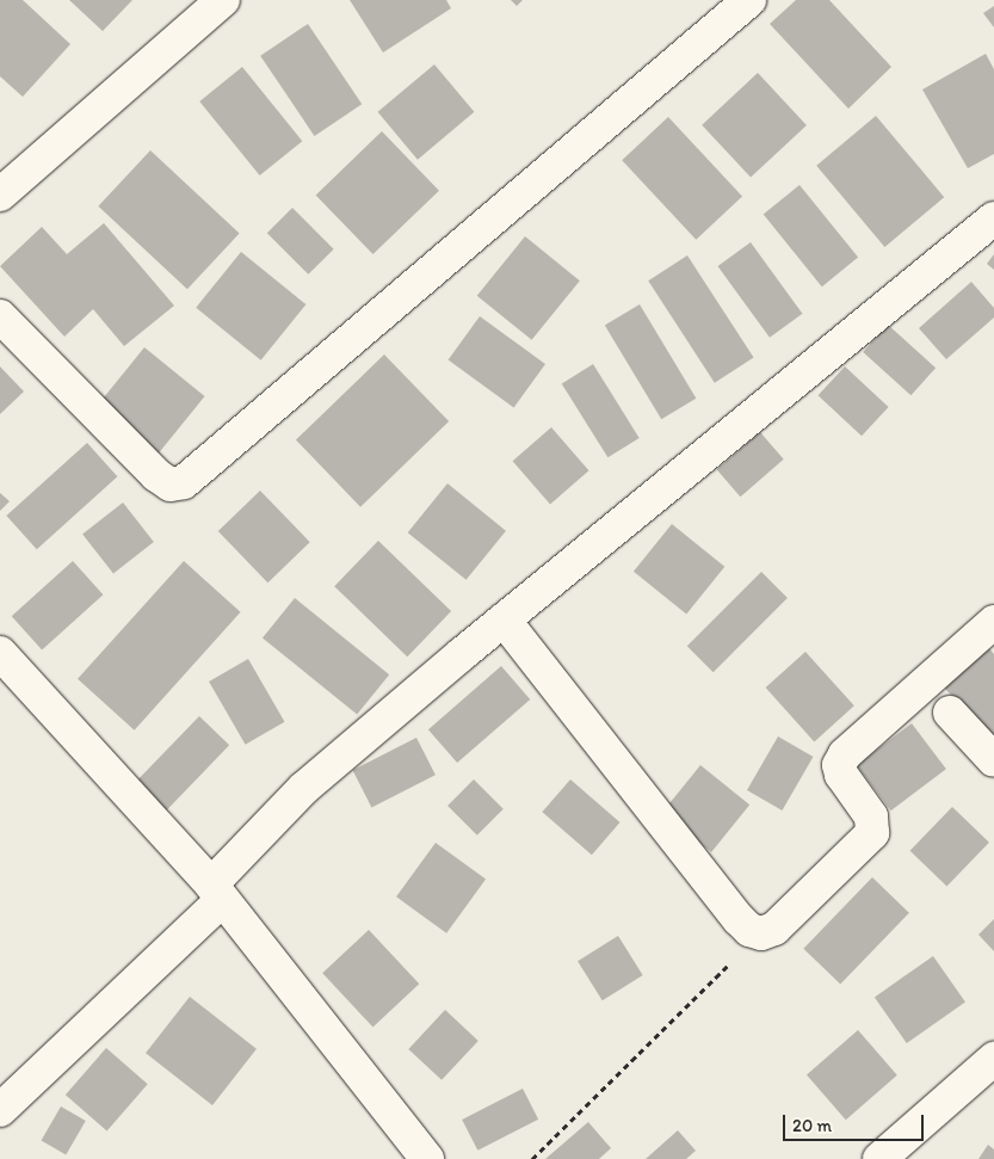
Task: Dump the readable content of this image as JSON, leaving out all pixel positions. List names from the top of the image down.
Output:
{
  "scale_bar": "20 m"
}
